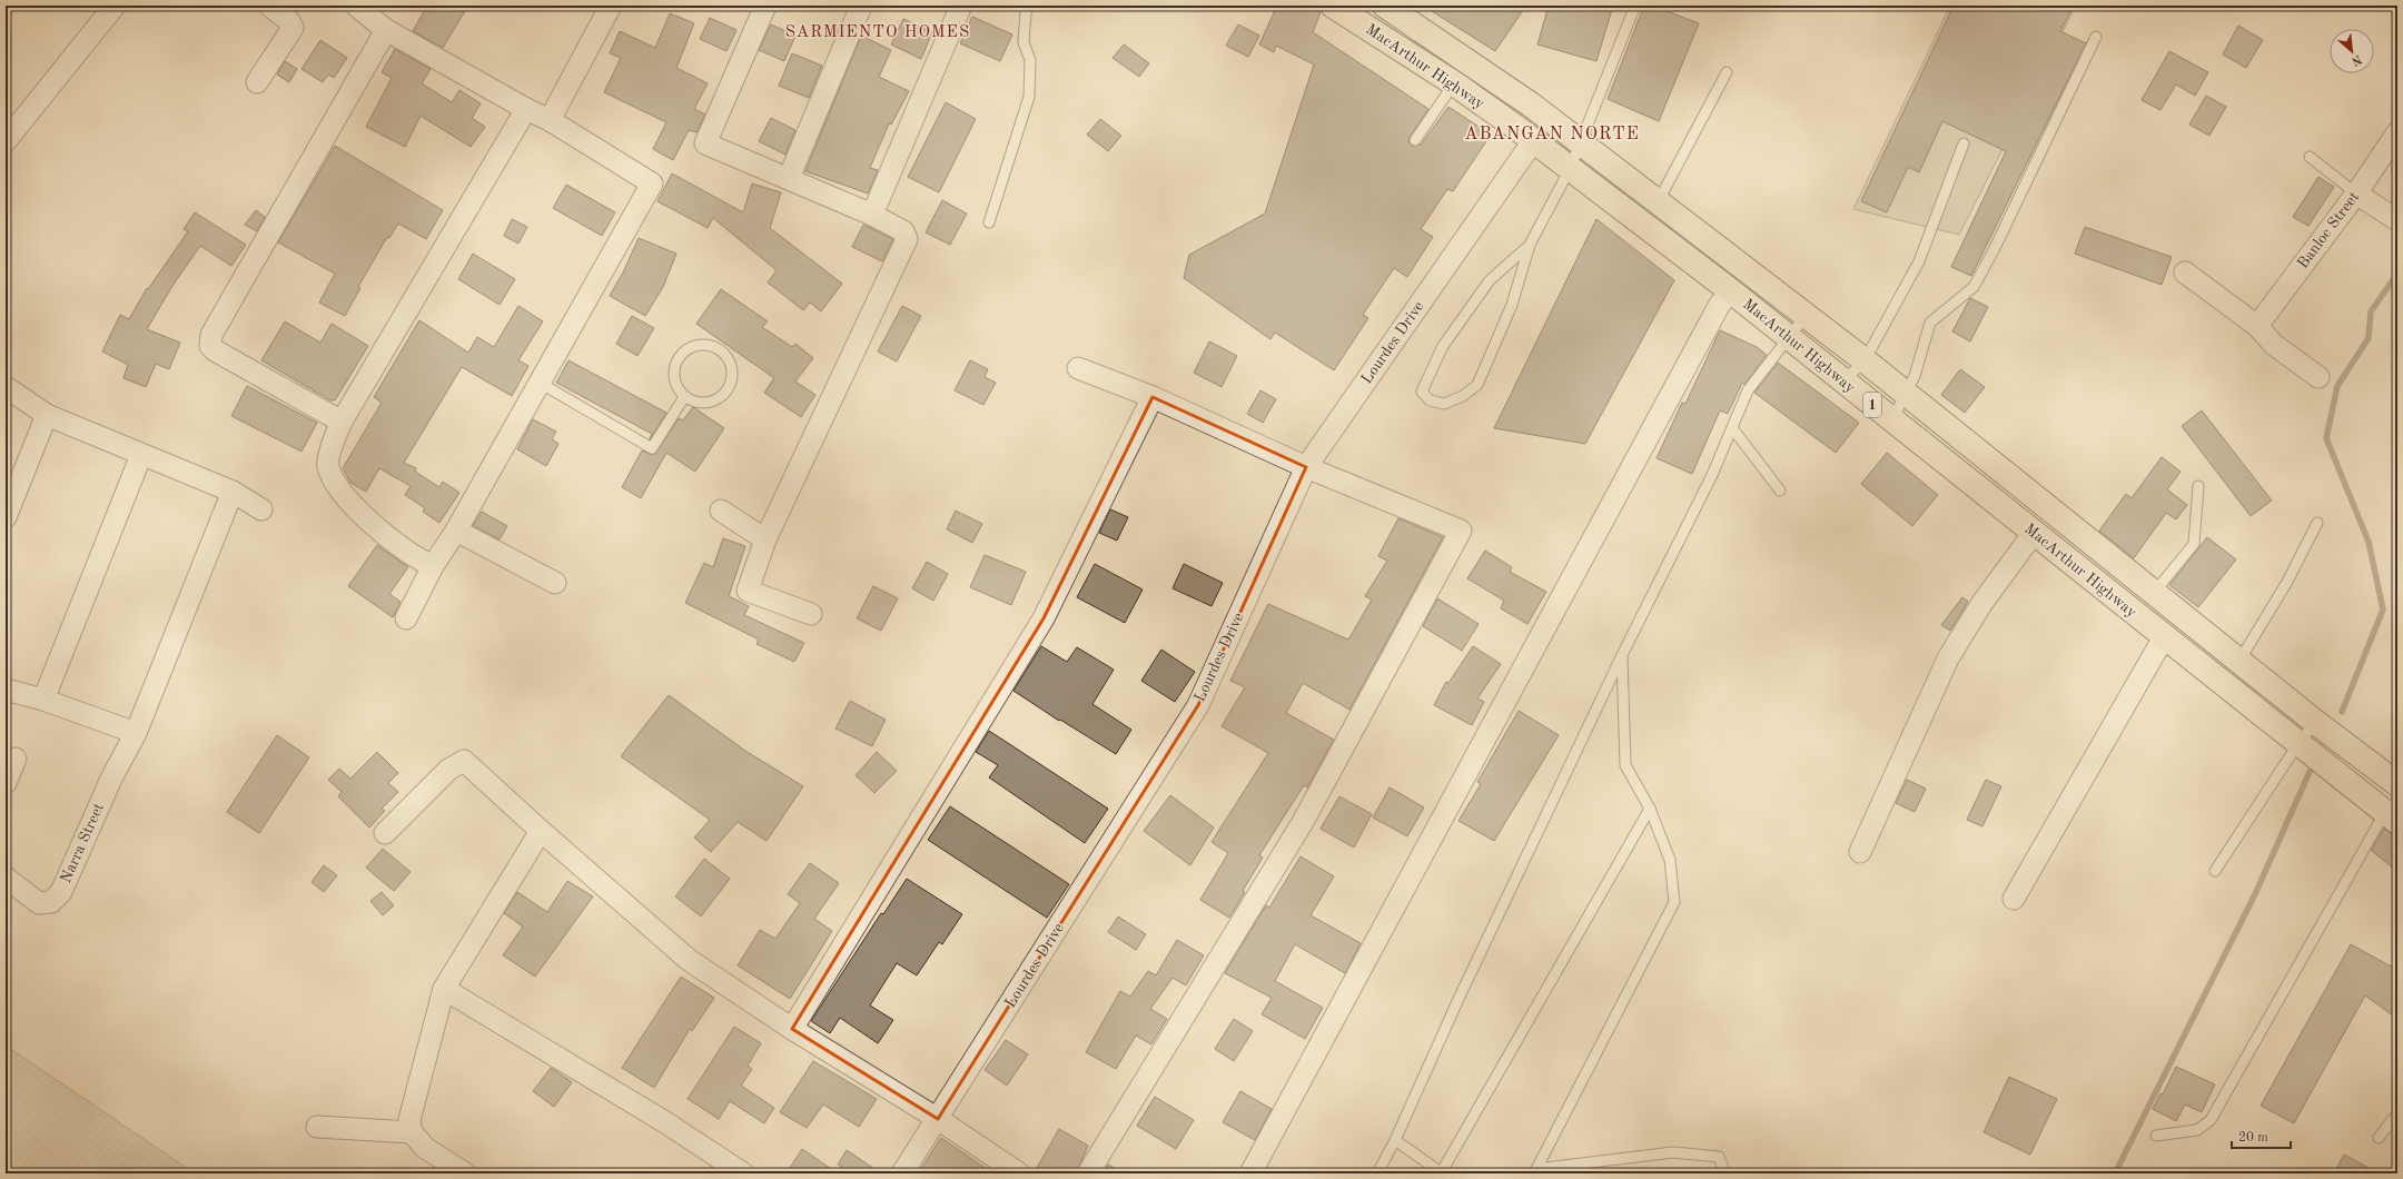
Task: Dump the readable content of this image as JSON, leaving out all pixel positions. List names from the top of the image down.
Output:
{
  "streets": {
    "highway": ["MacArthur Highway", "1"],
    "street": ["Banloc Street", "Lourdes Drive", "Narra Street"]
  },
  "crossings": [
    ["MacArthur Highway", "Lourdes Drive"]
  ],
  "districts": ["SARMIENTO HOMES", "ABANGAN NORTE"],
  "scale_bar": "20 m",
  "north": "bottom right"
}
